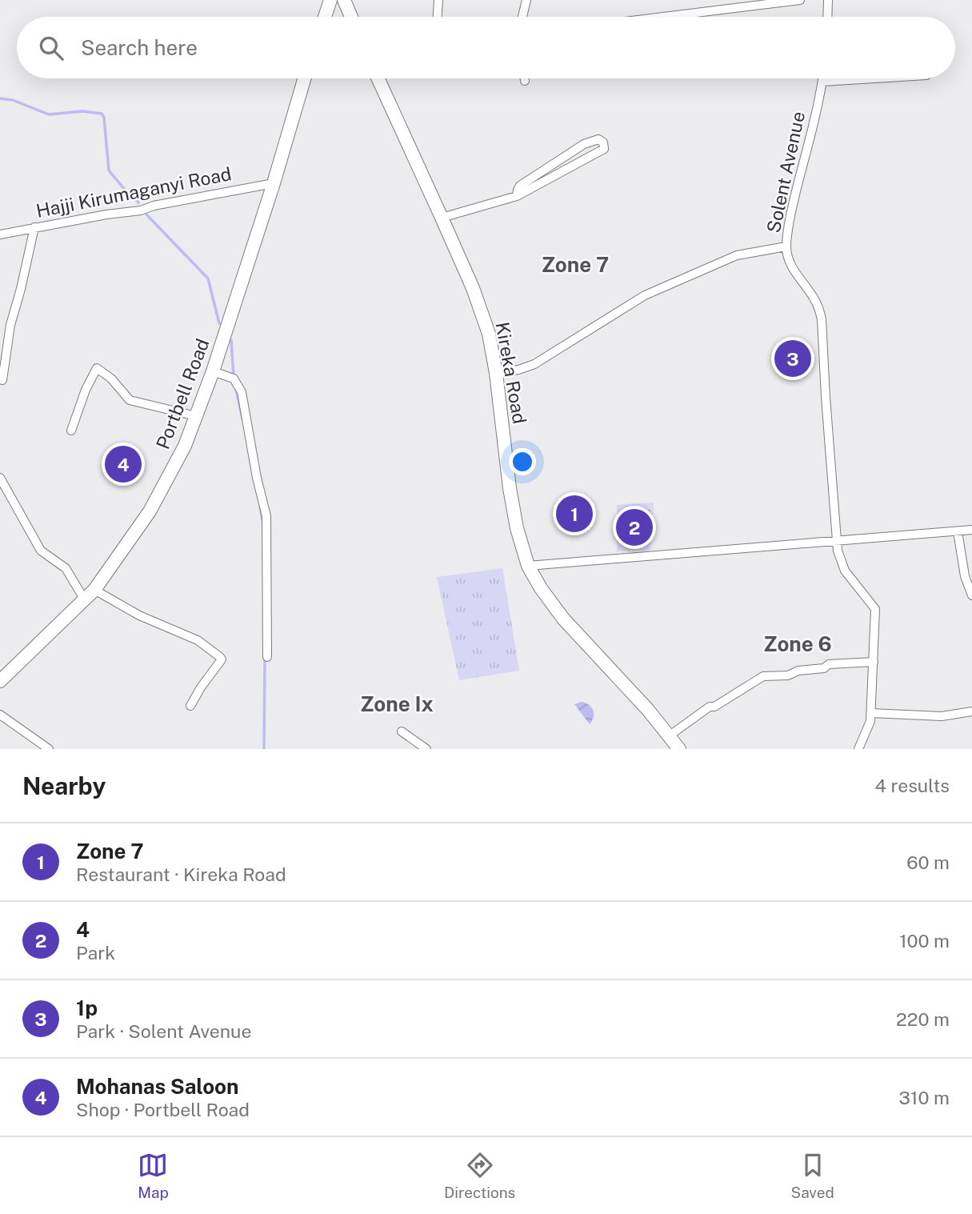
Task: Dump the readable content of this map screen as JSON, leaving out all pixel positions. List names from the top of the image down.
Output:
{
  "streets": {
    "main road": ["Kireka Road", "Portbell Road"],
    "street": ["Solent Avenue", "Hajji Kirumaganyi Road"]
  },
  "crossings": [
    ["Hajji Kirumaganyi Road", "Portbell Road"]
  ],
  "districts": ["Zone 7", "Zone 6", "Zone Ix"],
  "page": {
    "search": "Search here",
    "pins": [
      "3",
      "4",
      "1",
      "2"
    ],
    "heading": ["Nearby", "4 results"],
    "list": [
      {
        "mark": "1",
        "name": "Zone 7",
        "note": "Restaurant · Kireka Road",
        "value": "60 m"
      },
      {
        "mark": "2",
        "name": "4",
        "note": "Park",
        "value": "100 m"
      },
      {
        "mark": "3",
        "name": "1p",
        "note": "Park · Solent Avenue",
        "value": "220 m"
      },
      {
        "mark": "4",
        "name": "Mohanas Saloon",
        "note": "Shop · Portbell Road",
        "value": "310 m"
      }
    ],
    "nav": ["Map", "Directions", "Saved"]
  }
}
